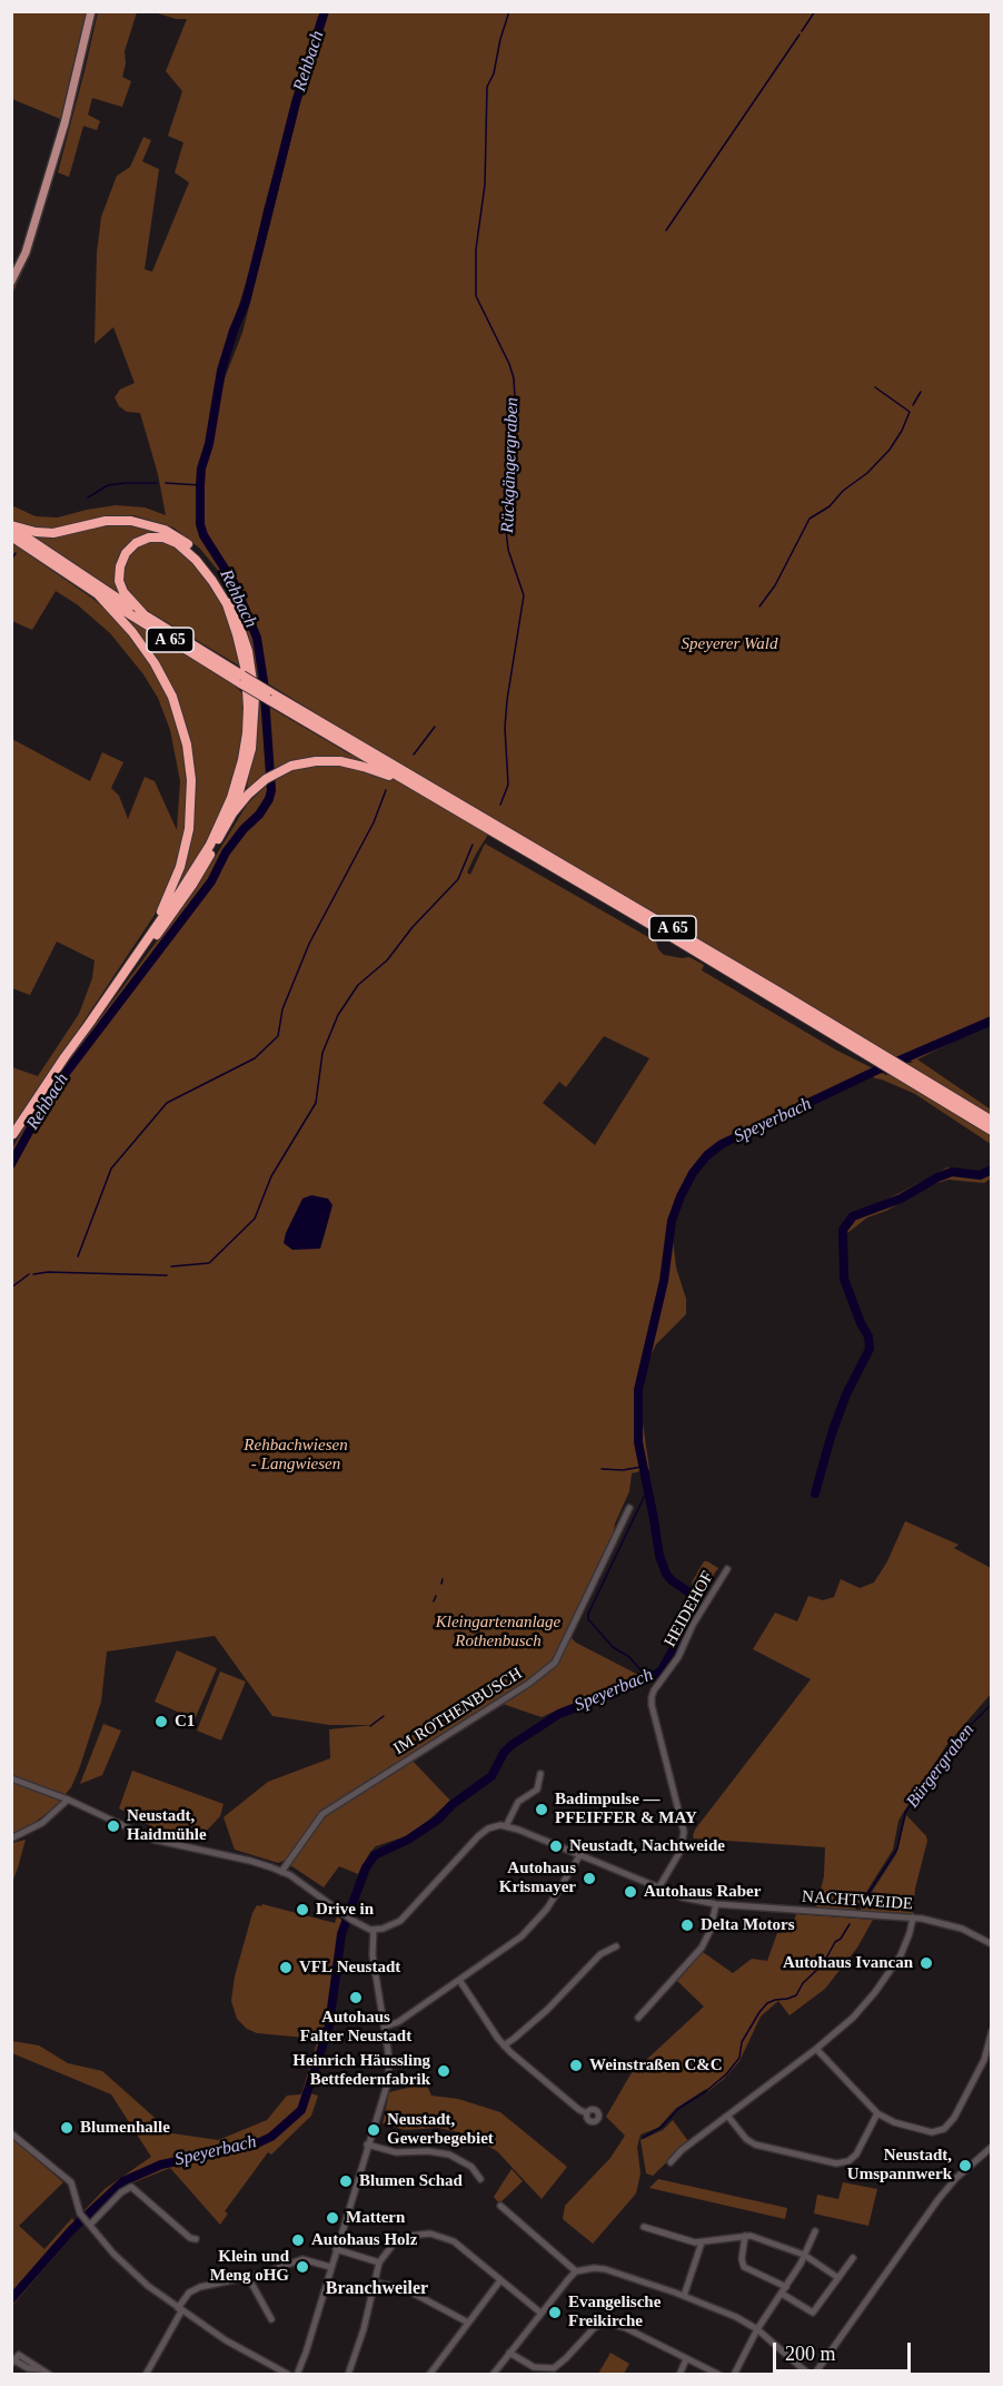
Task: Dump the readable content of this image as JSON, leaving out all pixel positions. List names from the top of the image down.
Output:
{
  "streets": {
    "highway": ["A 65"],
    "street": ["HEIDEHOF", "IM ROTHENBUSCH", "NACHTWEIDE"]
  },
  "crossings": [
    ["HEIDEHOF", "NACHTWEIDE"]
  ],
  "districts": ["Branchweiler"],
  "water": [
    "Rehbach",
    "Rückgängergraben",
    "Speyerbach",
    "Bürgergraben"
  ],
  "parks": ["Speyerer Wald", "Rehbachwiesen - Langwiesen", "Kleingartenanlage Rothenbusch"],
  "places": [
    "C1",
    "Badimpulse — PFEIFFER & MAY",
    "Neustadt, Haidmühle",
    "Neustadt, Nachtweide",
    "Autohaus Krismayer",
    "Autohaus Raber",
    "Drive in",
    "Delta Motors",
    "Autohaus Ivancan",
    "VFL Neustadt",
    "Autohaus Falter Neustadt",
    "Weinstraßen C&C",
    "Heinrich Häussling Bettfedernfabrik",
    "Blumenhalle",
    "Neustadt, Gewerbegebiet",
    "Neustadt, Umspannwerk",
    "Blumen Schad",
    "Mattern",
    "Autohaus Holz",
    "Klein und Meng oHG",
    "Evangelische Freikirche"
  ],
  "scale_bar": "200 m"
}
